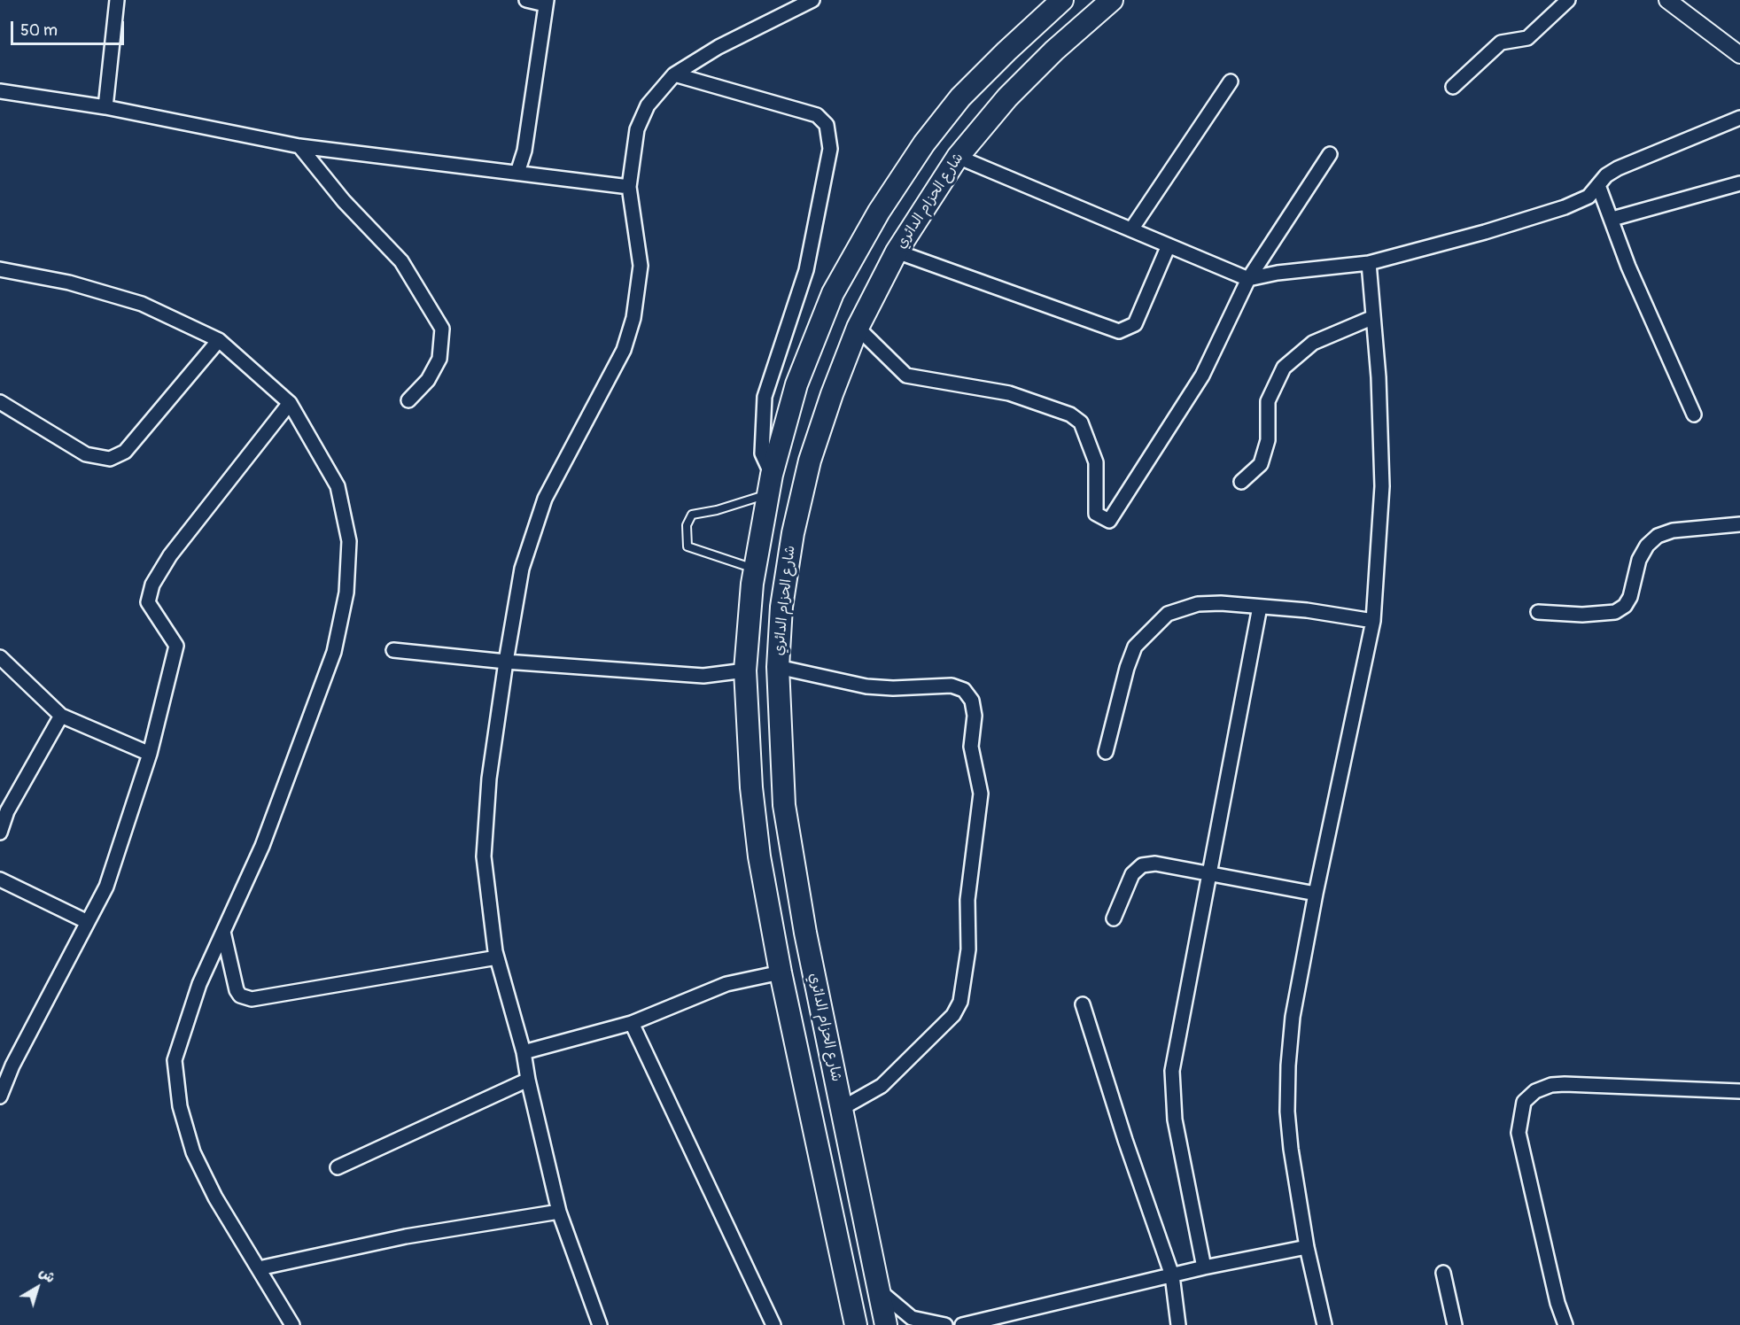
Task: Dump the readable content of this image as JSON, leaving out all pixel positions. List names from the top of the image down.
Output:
{
  "streets": {
    "main road": ["شارع الحزام الدائري"]
  },
  "scale_bar": "50 m",
  "north": "top right"
}
